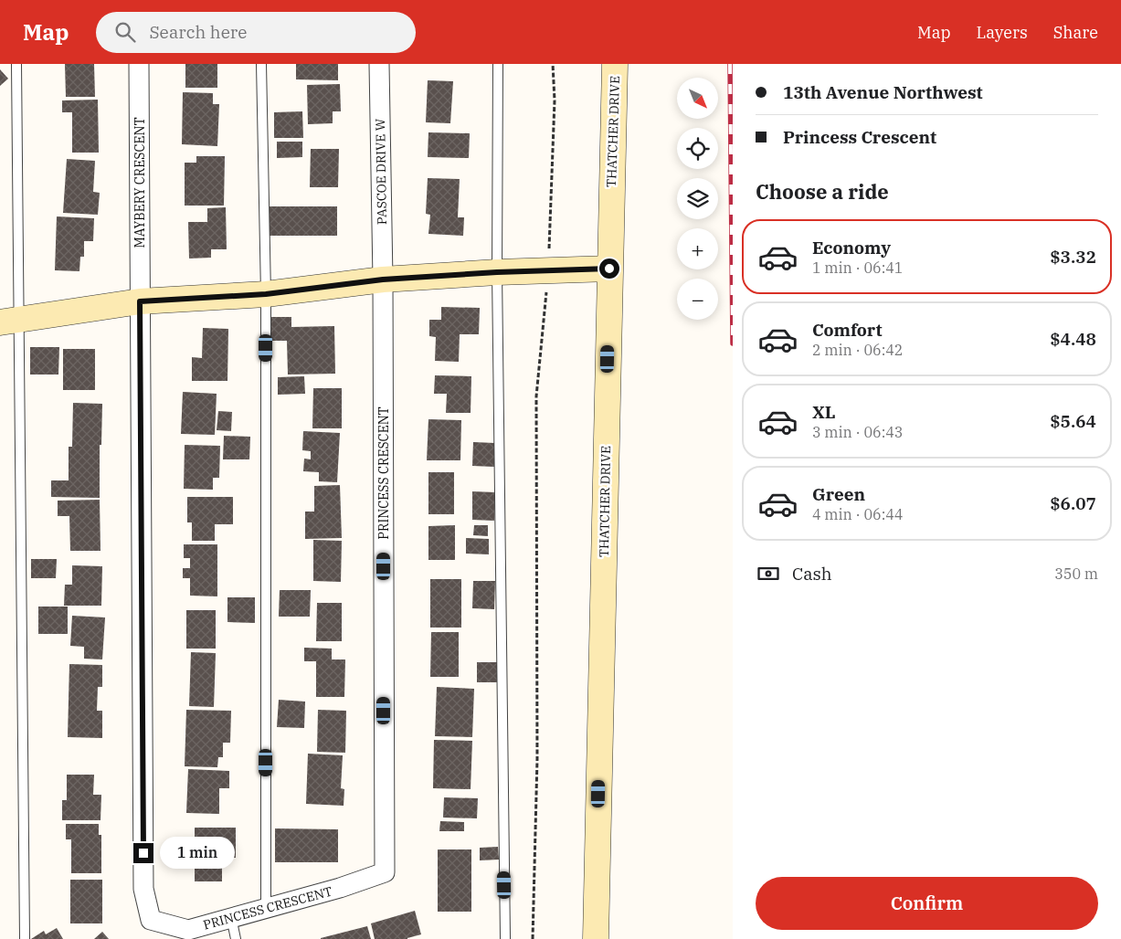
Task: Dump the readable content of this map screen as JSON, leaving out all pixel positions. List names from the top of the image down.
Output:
{
  "streets": {
    "main road": ["THATCHER DRIVE"],
    "street": ["PASCOE DRIVE W", "MAYBERY CRESCENT", "PRINCESS CRESCENT"]
  },
  "crossings": [
    ["PASCOE DRIVE W", "PRINCESS CRESCENT"],
    ["MAYBERY CRESCENT", "PRINCESS CRESCENT"]
  ],
  "north": "bottom right",
  "page": {
    "header": "Map",
    "search": "Search here",
    "nav": ["Map", "Layers", "Share"],
    "banner": ["13th Avenue Northwest", "Princess Crescent"],
    "map_buttons": ["+", "−"],
    "heading": "Choose a ride",
    "list": [
      {
        "name": "Economy",
        "note": "1 min · 06:41",
        "value": "$3.32"
      },
      {
        "name": "Comfort",
        "note": "2 min · 06:42",
        "value": "$4.48"
      },
      {
        "name": "XL",
        "note": "3 min · 06:43",
        "value": "$5.64"
      },
      {
        "name": "Green",
        "note": "4 min · 06:44",
        "value": "$6.07"
      }
    ],
    "pay": ["Cash", "350 m"],
    "bubble": "1 min",
    "buttons": "Confirm"
  }
}
